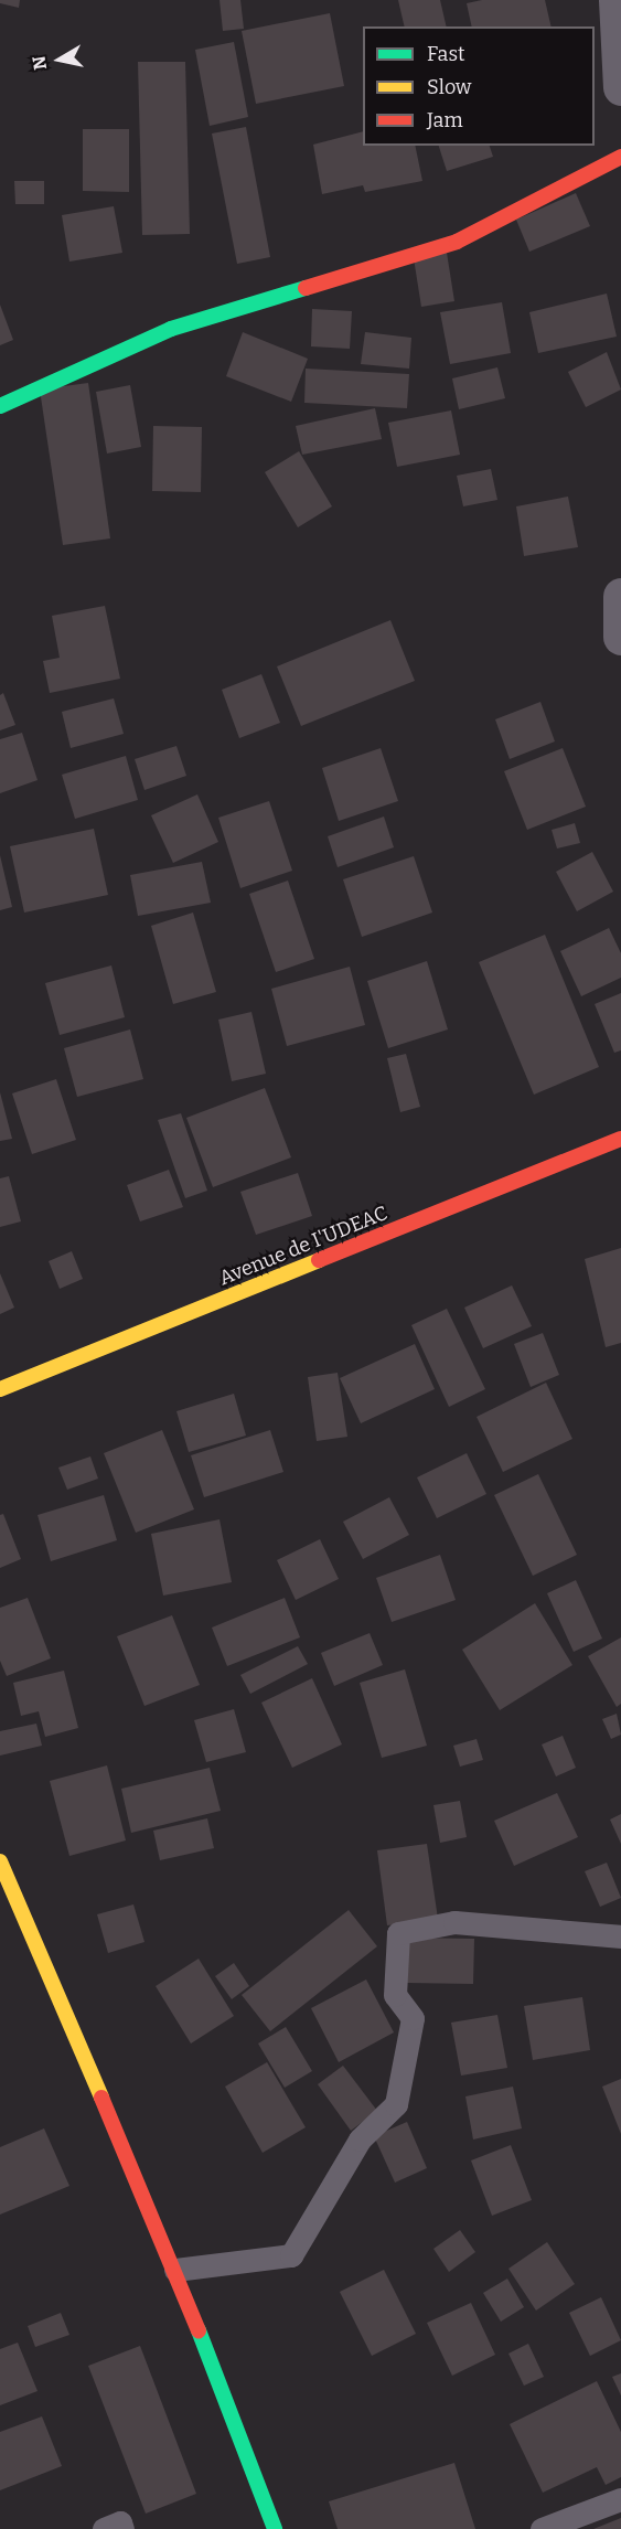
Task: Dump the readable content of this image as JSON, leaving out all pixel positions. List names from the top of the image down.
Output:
{
  "streets": {
    "street": ["Avenue de I'UDEAC"]
  },
  "legend": ["Fast", "Slow", "Jam"],
  "north": "left"
}
